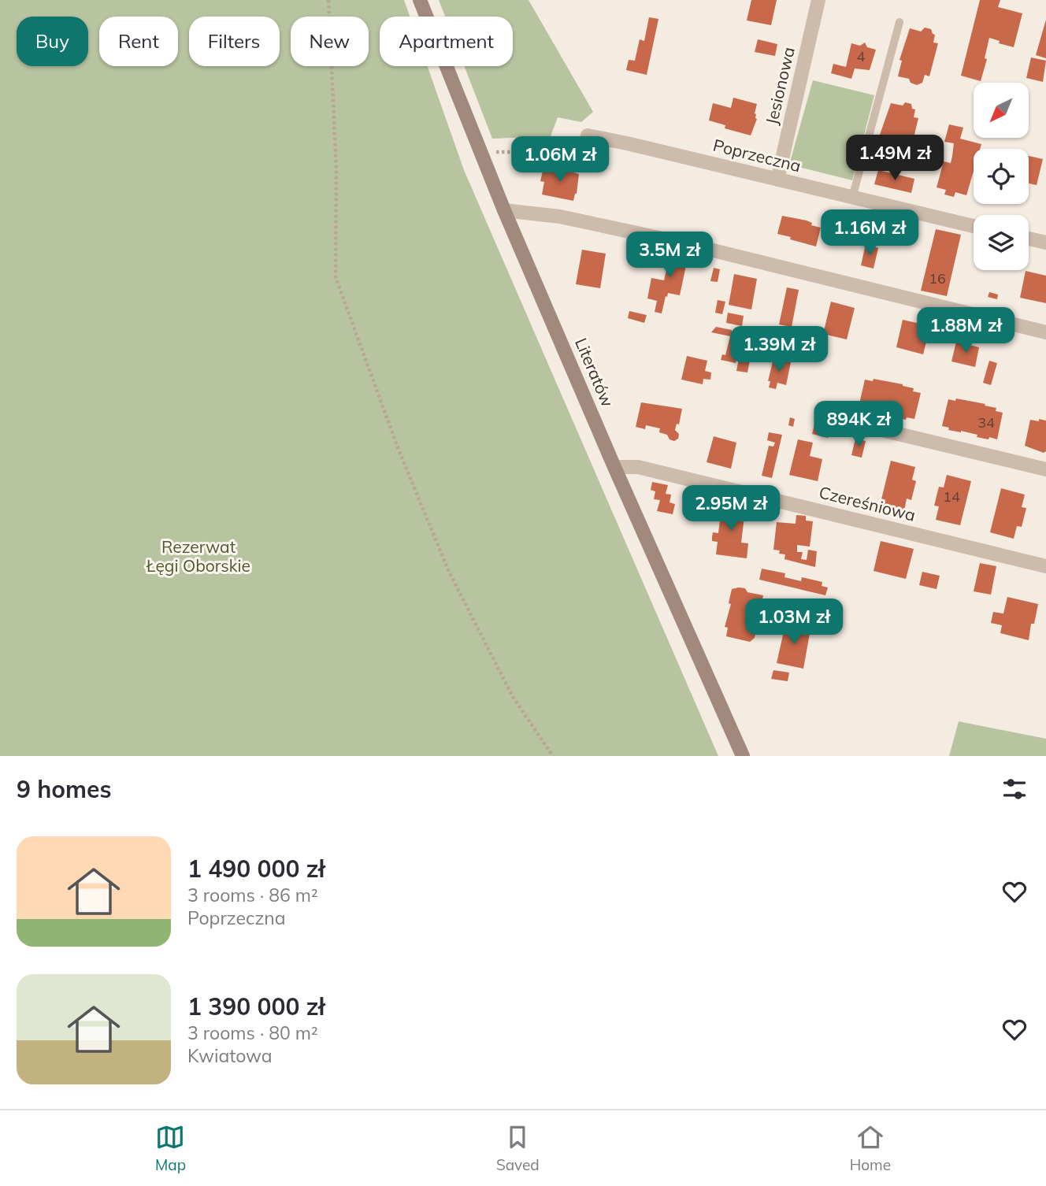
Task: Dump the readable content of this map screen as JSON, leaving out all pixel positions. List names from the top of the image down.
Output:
{
  "streets": {
    "street": [
      "Jesionowa",
      "Poprzeczna",
      "Literatów",
      "Czereśniowa"
    ]
  },
  "crossings": [
    ["Jesionowa", "Poprzeczna"],
    ["Literatów", "Czereśniowa"]
  ],
  "parks": ["Rezerwat Łęgi Oborskie"],
  "house_numbers": [
    "4",
    "16",
    "34",
    "14"
  ],
  "north": "bottom left",
  "page": {
    "chip": [
      "Buy",
      "Rent",
      "Filters",
      "New",
      "Apartment"
    ],
    "price": [
      "1.49M zł",
      "1.06M zł",
      "1.16M zł",
      "3.5M zł",
      "1.88M zł",
      "1.39M zł",
      "894K zł",
      "2.95M zł",
      "1.03M zł"
    ],
    "heading": "9 homes",
    "list": [
      {
        "name": "1 490 000 zł",
        "note": "3 rooms · 86 m² · Poprzeczna"
      },
      {
        "name": "1 390 000 zł",
        "note": "3 rooms · 80 m² · Kwiatowa"
      }
    ],
    "tabs": ["Map", "Saved", "Home"]
  }
}
